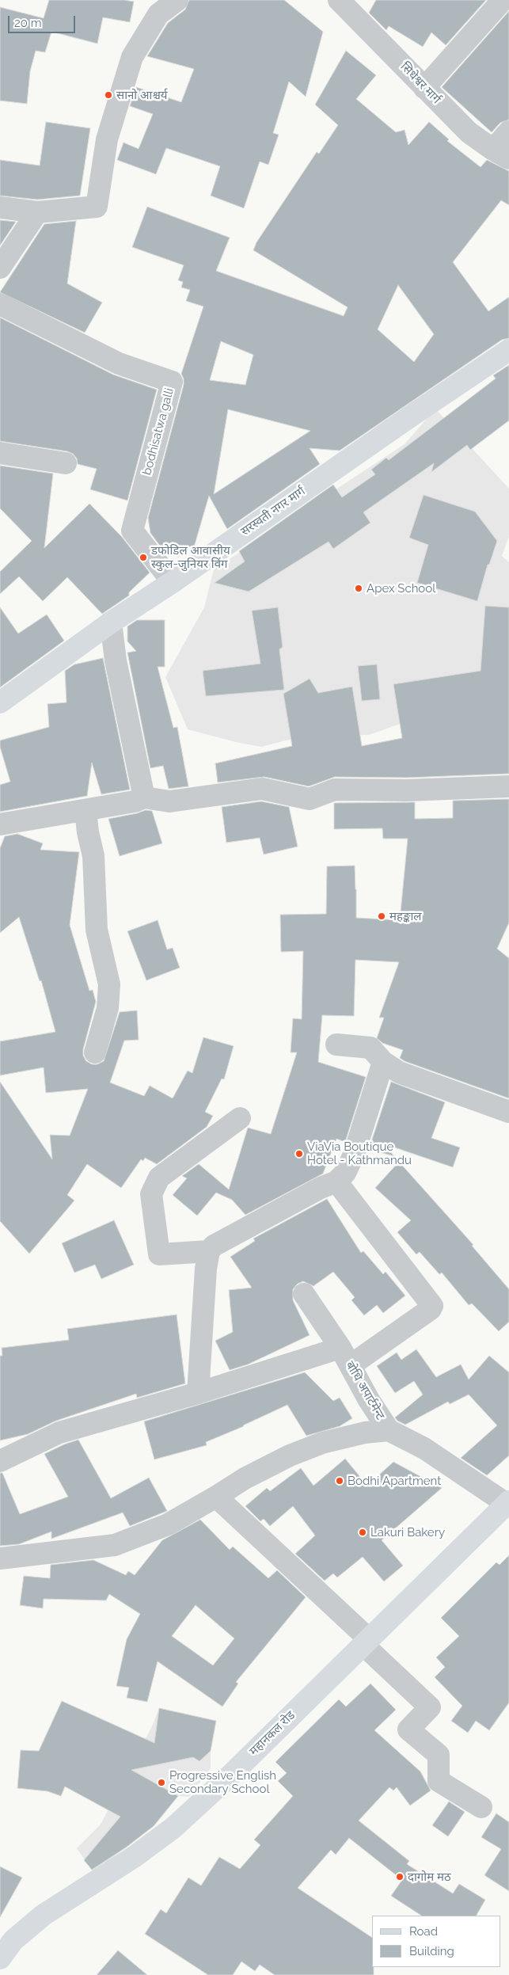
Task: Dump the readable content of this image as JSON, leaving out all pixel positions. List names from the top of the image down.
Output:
{
  "streets": {
    "main road": ["सरस्वती नगर मार्ग", "महानकल रोड"],
    "street": ["सिधेश्वर मार्ग", "bodhisatwa galli", "बोधि अपार्टमेन्ट"]
  },
  "crossings": [
    ["bodhisatwa galli", "सरस्वती नगर मार्ग"],
    ["बोधि अपार्टमेन्ट", "महानकल रोड"]
  ],
  "places": [
    "सानो आश्चर्य",
    "डफोडिल आवासीय स्कुल-जुनियर विंग",
    "Apex School",
    "महङ्काल",
    "ViaVia Boutique Hotel - Kathmandu",
    "Bodhi Apartment",
    "Lakuri Bakery",
    "Progressive English Secondary School",
    "दागोम मठ"
  ],
  "legend": ["Road", "Building"],
  "scale_bar": "20 m"
}
